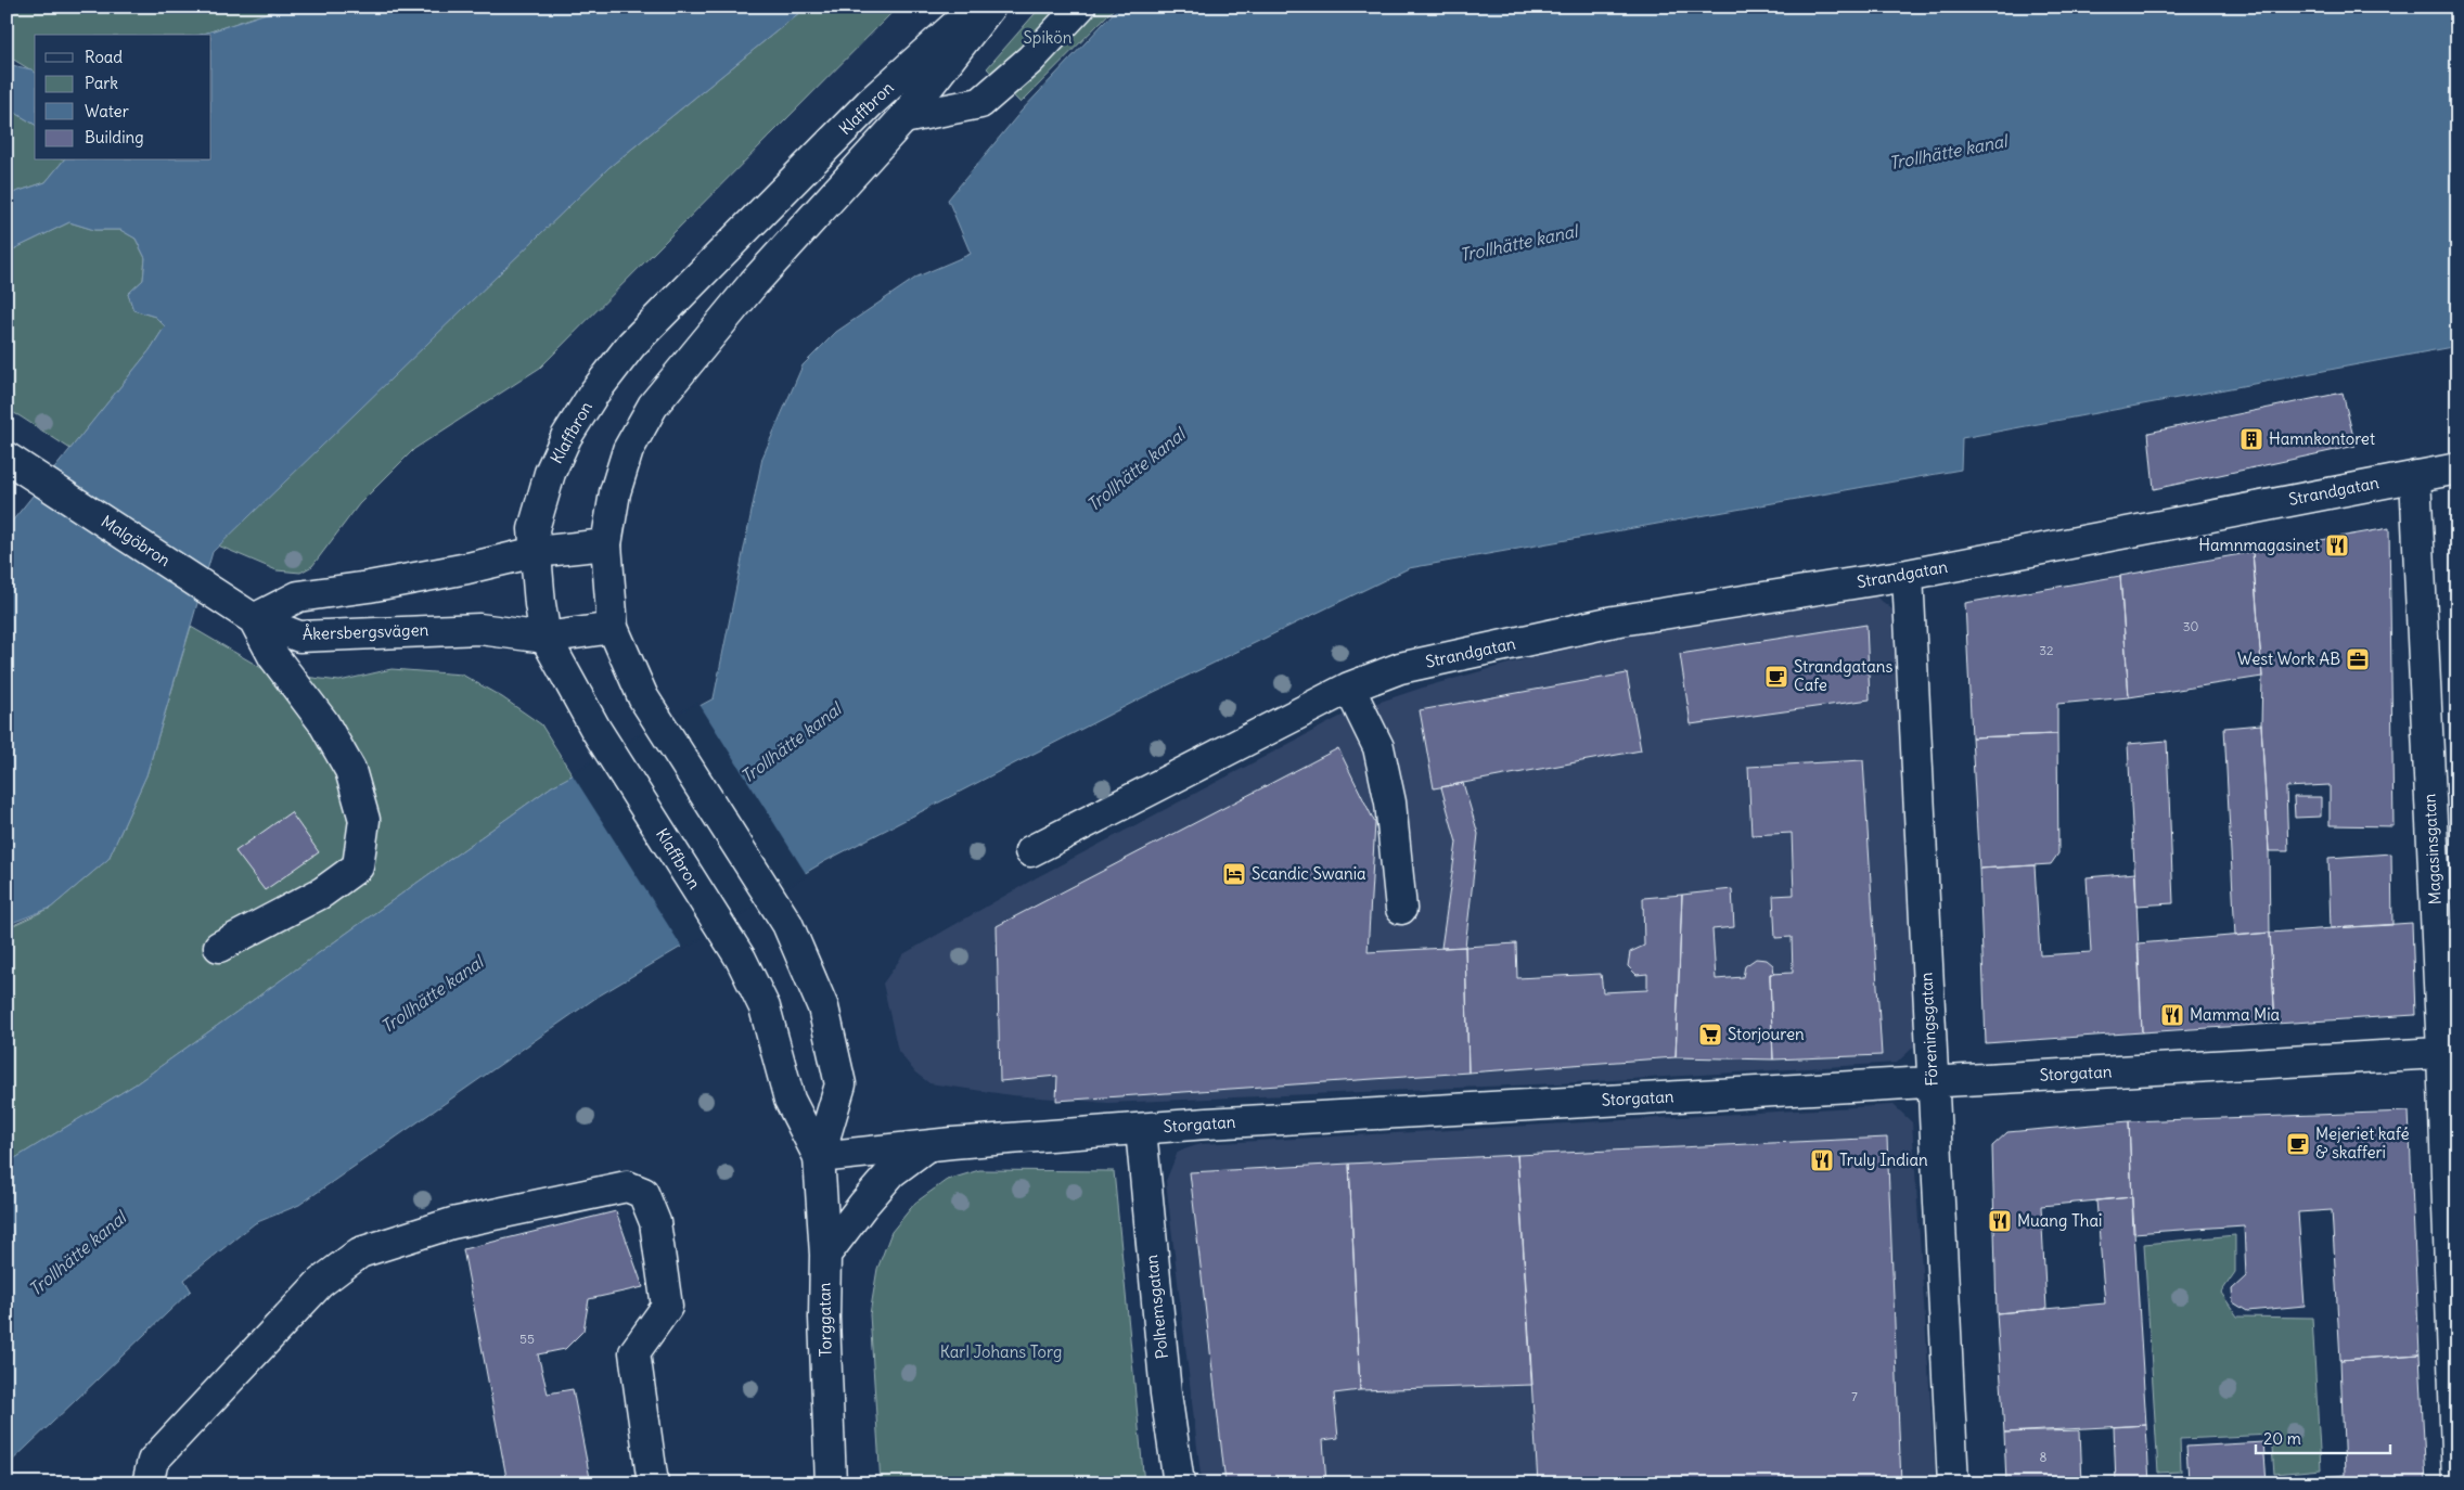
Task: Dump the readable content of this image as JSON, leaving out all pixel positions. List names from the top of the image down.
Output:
{
  "streets": {
    "street": [
      "Klaffbron",
      "Strandgatan",
      "Malgöbron",
      "Åkersbergsvägen",
      "Magasinsgatan",
      "Föreningsgatan",
      "Storgatan",
      "Polhemsgatan",
      "Torggatan"
    ]
  },
  "crossings": [
    ["Klaffbron", "Åkersbergsvägen"],
    ["Klaffbron", "Torggatan"],
    ["Strandgatan", "Magasinsgatan"],
    ["Strandgatan", "Föreningsgatan"],
    ["Malgöbron", "Åkersbergsvägen"],
    ["Magasinsgatan", "Storgatan"],
    ["Föreningsgatan", "Storgatan"],
    ["Storgatan", "Polhemsgatan"],
    ["Storgatan", "Torggatan"]
  ],
  "water": ["Trollhätte kanal"],
  "parks": ["Spikön", "Karl Johans Torg"],
  "places": {
    "building": ["Hamnkontoret"],
    "restaurant": [
      "Hamnmagasinet",
      "Mamma Mia",
      "Truly Indian",
      "Muang Thai"
    ],
    "office": ["West Work AB"],
    "cafe": ["Strandgatans Cafe", "Mejeriet kafé & skafferi"],
    "hotel": ["Scandic Swania"],
    "supermarket": ["Storjouren"]
  },
  "house_numbers": [
    "30",
    "32",
    "55",
    "7",
    "8"
  ],
  "legend": [
    "Road",
    "Park",
    "Water",
    "Building"
  ],
  "scale_bar": "20 m"
}
